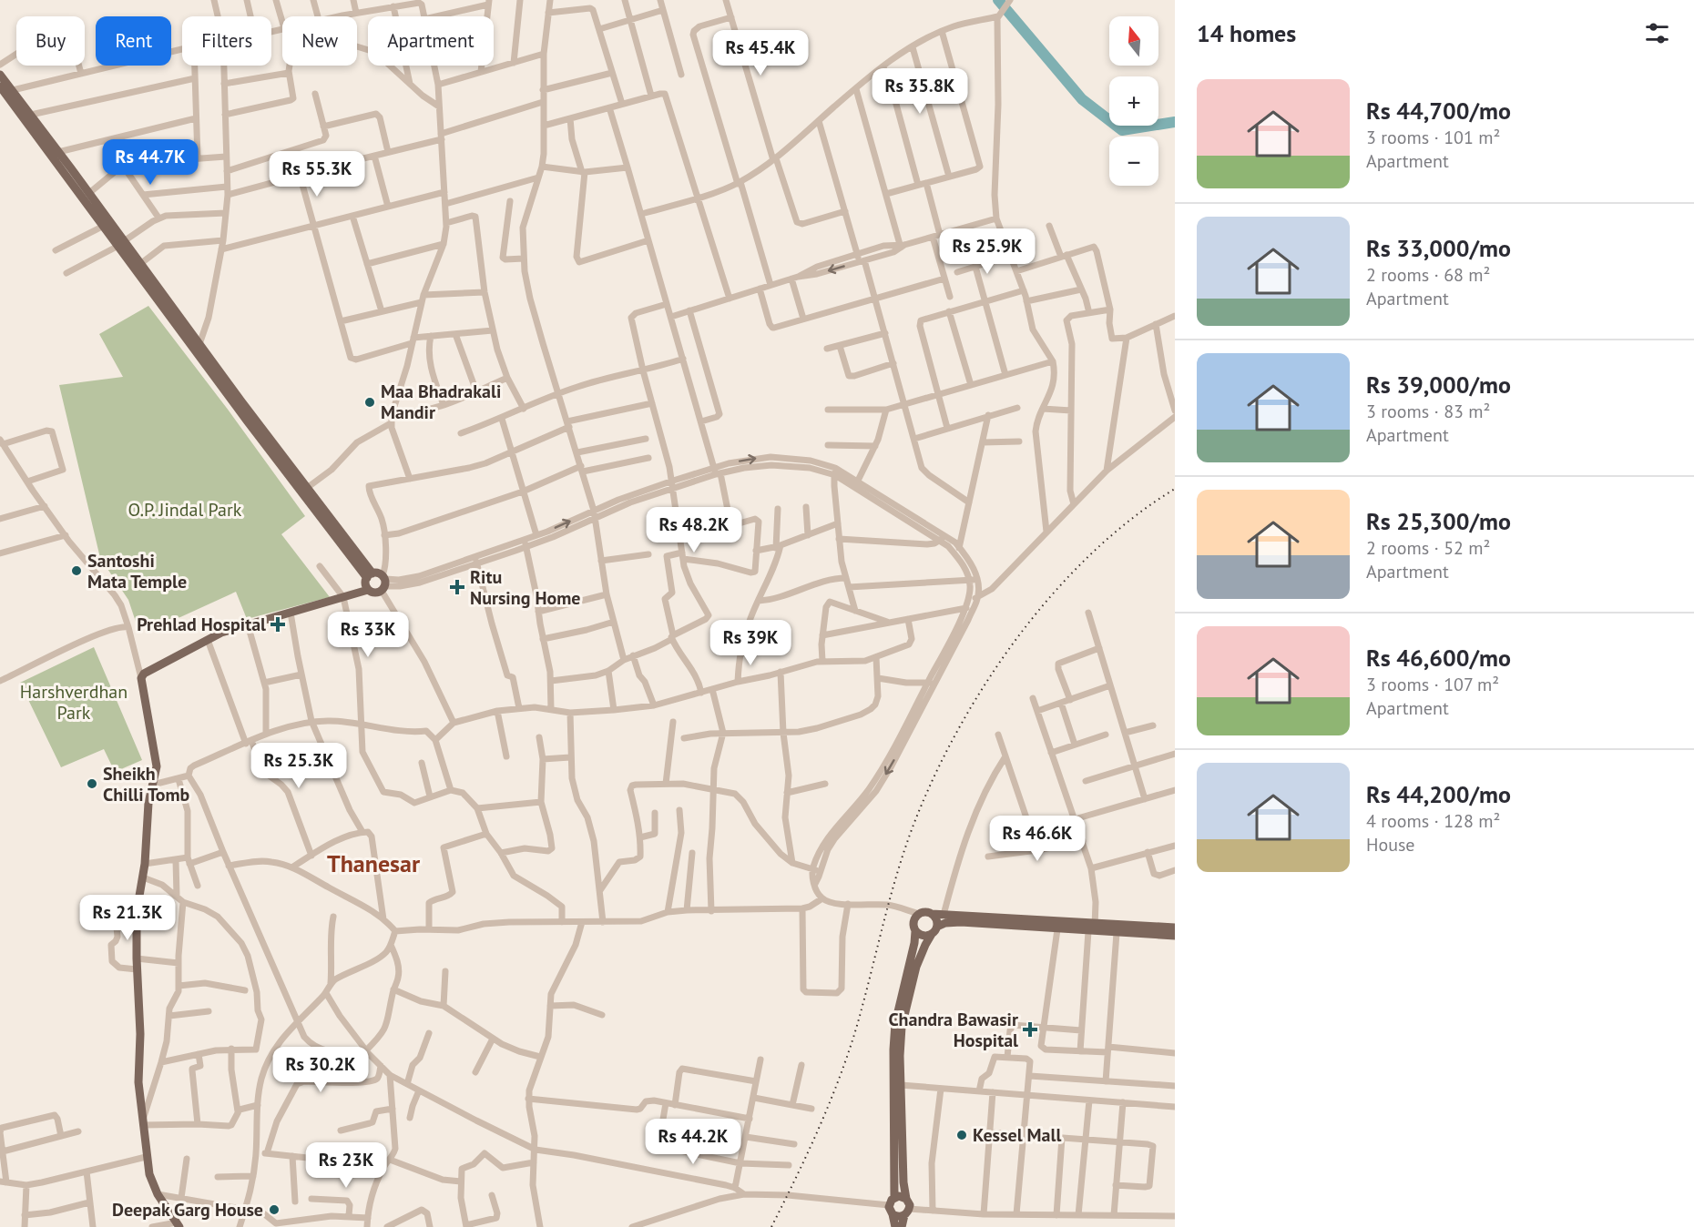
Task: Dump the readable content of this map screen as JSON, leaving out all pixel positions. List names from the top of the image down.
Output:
{
  "districts": ["Thanesar"],
  "parks": ["O.P. Jindal Park", "Harshverdhan Park"],
  "places": {
    "other": [
      "Maa Bhadrakali Mandir",
      "Santoshi Mata Temple",
      "Sheikh Chilli Tomb",
      "Kessel Mall",
      "Deepak Garg House"
    ],
    "health": ["Ritu Nursing Home", "Prehlad Hospital", "Chandra Bawasir Hospital"]
  },
  "north": "top",
  "page": {
    "heading": "14 homes",
    "map_buttons": ["+", "−"],
    "chip": [
      "Buy",
      "Rent",
      "Filters",
      "New",
      "Apartment"
    ],
    "price": [
      "Rs 45.4K",
      "Rs 35.8K",
      "Rs 44.7K",
      "Rs 55.3K",
      "Rs 25.9K",
      "Rs 48.2K",
      "Rs 33K",
      "Rs 39K",
      "Rs 25.3K",
      "Rs 46.6K",
      "Rs 21.3K",
      "Rs 30.2K",
      "Rs 44.2K",
      "Rs 23K"
    ],
    "list": [
      {
        "name": "Rs 44,700/mo",
        "note": "3 rooms · 101 m² · Apartment"
      },
      {
        "name": "Rs 33,000/mo",
        "note": "2 rooms · 68 m² · Apartment"
      },
      {
        "name": "Rs 39,000/mo",
        "note": "3 rooms · 83 m² · Apartment"
      },
      {
        "name": "Rs 25,300/mo",
        "note": "2 rooms · 52 m² · Apartment"
      },
      {
        "name": "Rs 46,600/mo",
        "note": "3 rooms · 107 m² · Apartment"
      },
      {
        "name": "Rs 44,200/mo",
        "note": "4 rooms · 128 m² · House"
      }
    ]
  }
}
